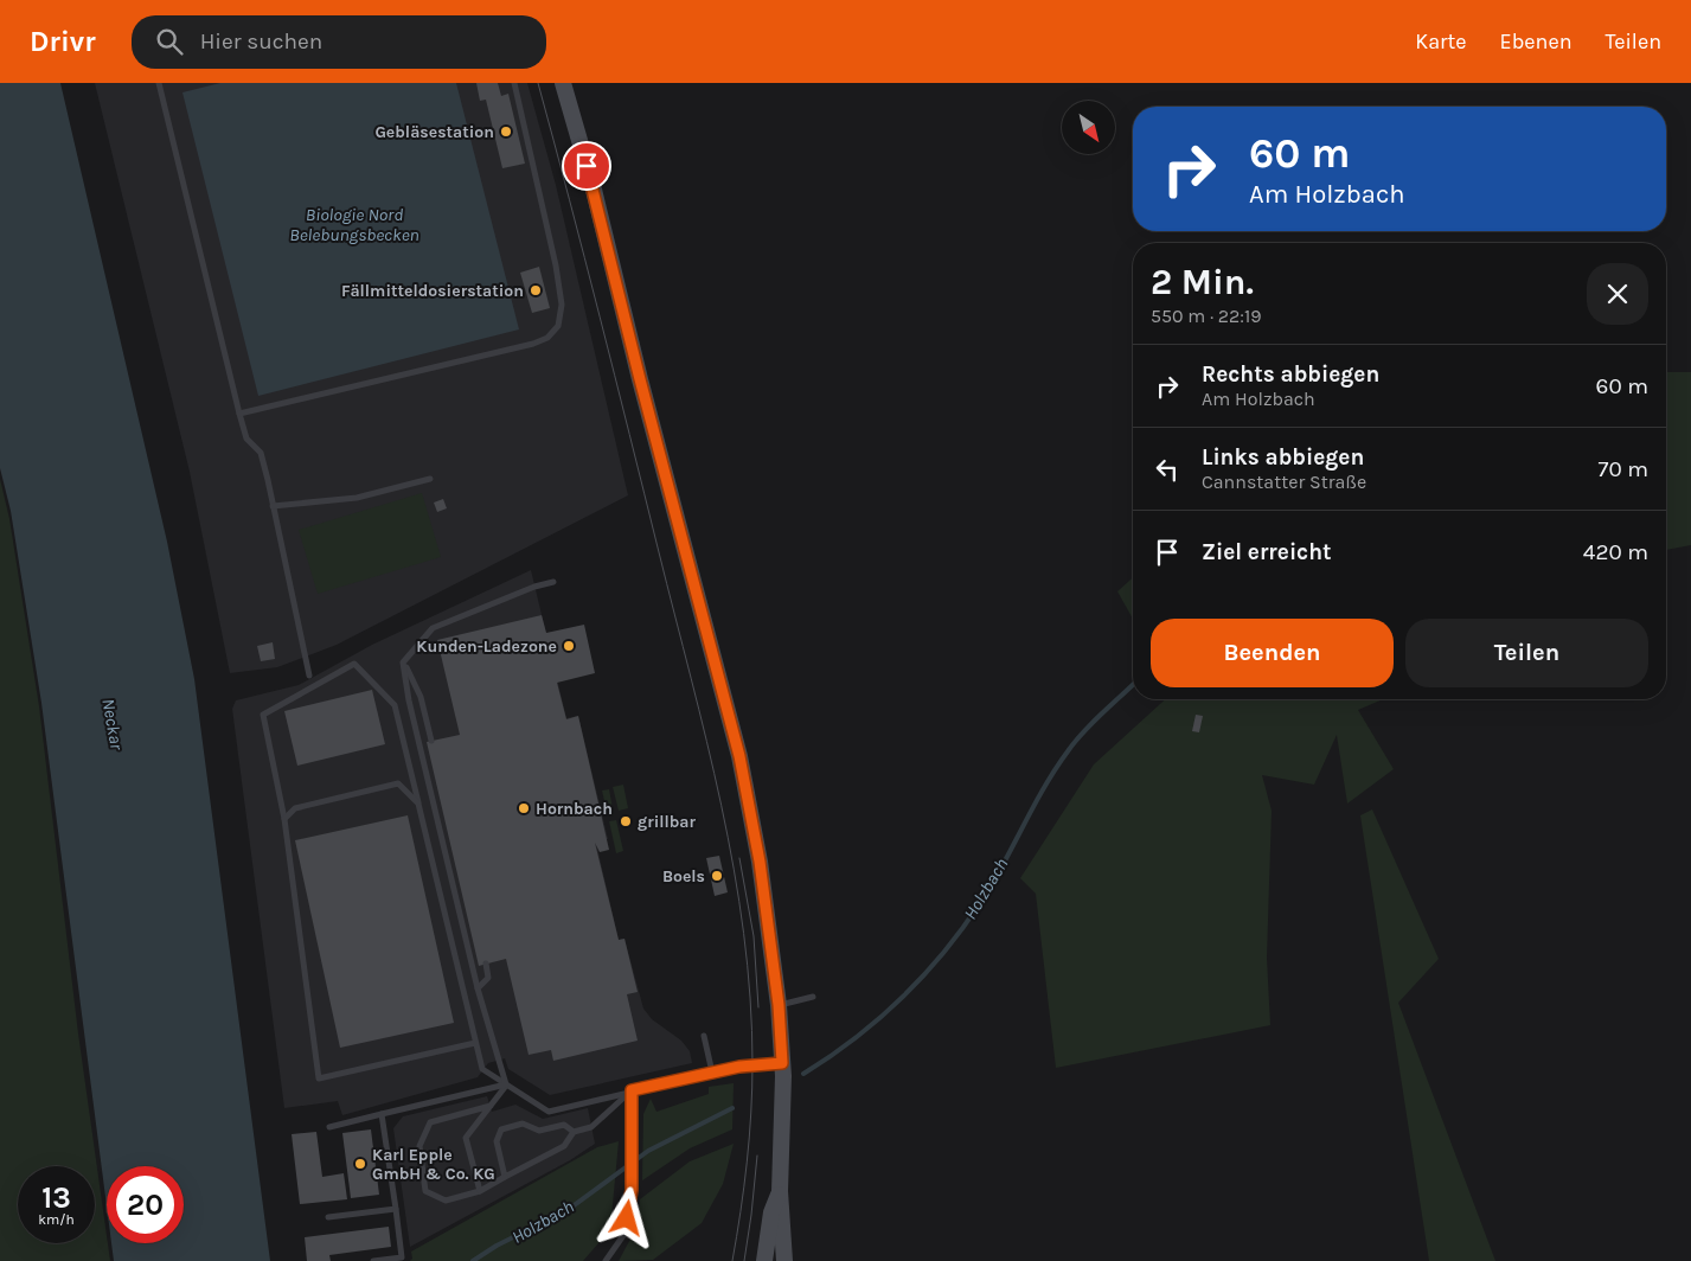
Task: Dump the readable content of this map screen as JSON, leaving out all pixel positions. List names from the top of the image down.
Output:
{
  "water": ["Biologie Nord Belebungsbecken", "Neckar", "Holzbach"],
  "places": [
    "Gebläsestation",
    "Fällmitteldosierstation",
    "Kunden-Ladezone",
    "Hornbach",
    "grillbar",
    "Boels",
    "Karl Epple GmbH & Co. KG"
  ],
  "north": "bottom right",
  "page": {
    "header": "Drivr",
    "search": "Hier suchen",
    "nav": ["Karte", "Ebenen", "Teilen"],
    "turn": ["60 m", "Am Holzbach"],
    "heading": ["2 Min.", "550 m · 22:19"],
    "list": [
      {
        "name": "Rechts abbiegen",
        "note": "Am Holzbach",
        "value": "60 m"
      },
      {
        "name": "Links abbiegen",
        "note": "Cannstatter Straße",
        "value": "70 m"
      },
      {
        "name": "Ziel erreicht",
        "value": "420 m"
      }
    ],
    "buttons": ["Beenden", "Teilen"],
    "speed": "13 km/h",
    "limit": "20"
  }
}
